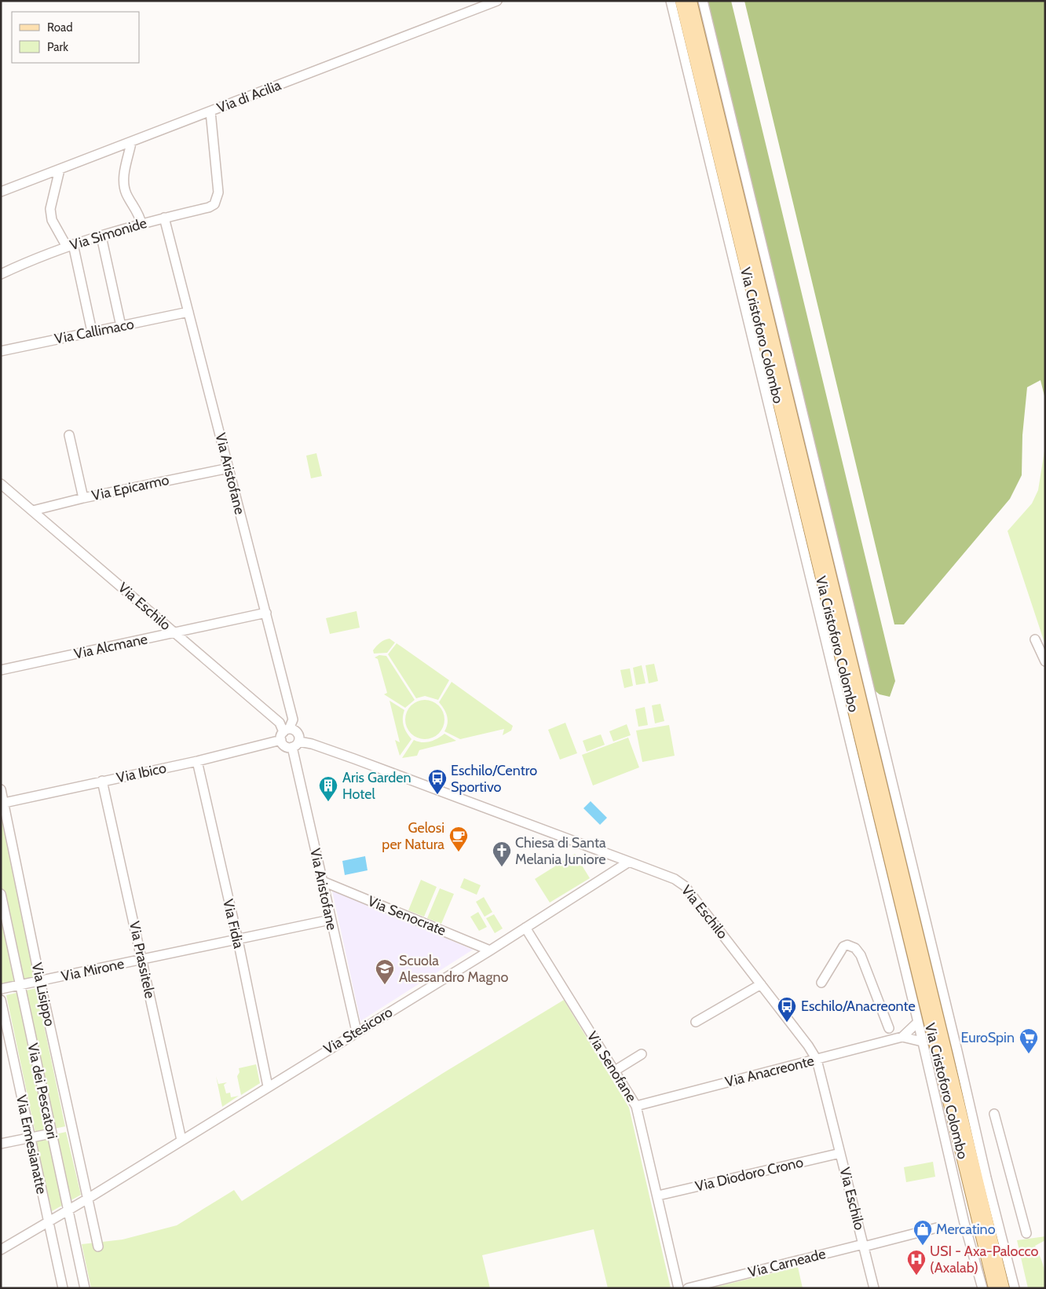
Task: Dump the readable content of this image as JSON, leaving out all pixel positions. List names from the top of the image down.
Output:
{
  "streets": {
    "main road": ["Via Cristoforo Colombo"],
    "street": [
      "Via di Acilia",
      "Via Simonide",
      "Via Callimaco",
      "Via Aristofane",
      "Via Epicarmo",
      "Via Eschilo",
      "Via Alcmane",
      "Via Ibico",
      "Via Senocrate",
      "Via Fidia",
      "Via Prassitele",
      "Via Mirone",
      "Via Lisippo",
      "Via Stesicoro",
      "Via Senofane",
      "Via Anacreonte",
      "Via dei Pescatori",
      "Via Ermesianatte",
      "Via Diodoro Crono",
      "Via Carneade"
    ]
  },
  "crossings": [
    ["Via di Acilia", "Via Simonide"],
    ["Via Simonide", "Via Aristofane"],
    ["Via Callimaco", "Via Aristofane"],
    ["Via Cristoforo Colombo", "Via Anacreonte"],
    ["Via Aristofane", "Via Epicarmo"],
    ["Via Aristofane", "Via Eschilo"],
    ["Via Aristofane", "Via Alcmane"],
    ["Via Aristofane", "Via Ibico"],
    ["Via Aristofane", "Via Senocrate"],
    ["Via Aristofane", "Via Mirone"],
    ["Via Aristofane", "Via Stesicoro"],
    ["Via Epicarmo", "Via Eschilo"],
    ["Via Eschilo", "Via Alcmane"],
    ["Via Eschilo", "Via Ibico"],
    ["Via Eschilo", "Via Stesicoro"],
    ["Via Eschilo", "Via Anacreonte"],
    ["Via Eschilo", "Via Diodoro Crono"],
    ["Via Eschilo", "Via Carneade"],
    ["Via Ibico", "Via Fidia"],
    ["Via Ibico", "Via Prassitele"],
    ["Via Ibico", "Via Lisippo"],
    ["Via Senocrate", "Via Stesicoro"],
    ["Via Fidia", "Via Mirone"],
    ["Via Fidia", "Via Stesicoro"],
    ["Via Prassitele", "Via Mirone"],
    ["Via Prassitele", "Via Stesicoro"],
    ["Via Mirone", "Via Lisippo"],
    ["Via Mirone", "Via dei Pescatori"],
    ["Via Lisippo", "Via Stesicoro"],
    ["Via Stesicoro", "Via Senofane"],
    ["Via Stesicoro", "Via dei Pescatori"],
    ["Via Stesicoro", "Via Ermesianatte"],
    ["Via Senofane", "Via Anacreonte"],
    ["Via Senofane", "Via Diodoro Crono"]
  ],
  "places": {
    "bus stop": ["Eschilo/Centro Sportivo", "Eschilo/Anacreonte"],
    "building": ["Aris Garden Hotel"],
    "cafe": ["Gelosi per Natura"],
    "church": ["Chiesa di Santa Melania Juniore"],
    "school or university": ["Scuola Alessandro Magno"],
    "supermarket": ["EuroSpin"],
    "shop": ["Mercatino"],
    "hospital": ["USI - Axa-Palocco (Axalab)"]
  },
  "legend": ["Road", "Park"]
}
